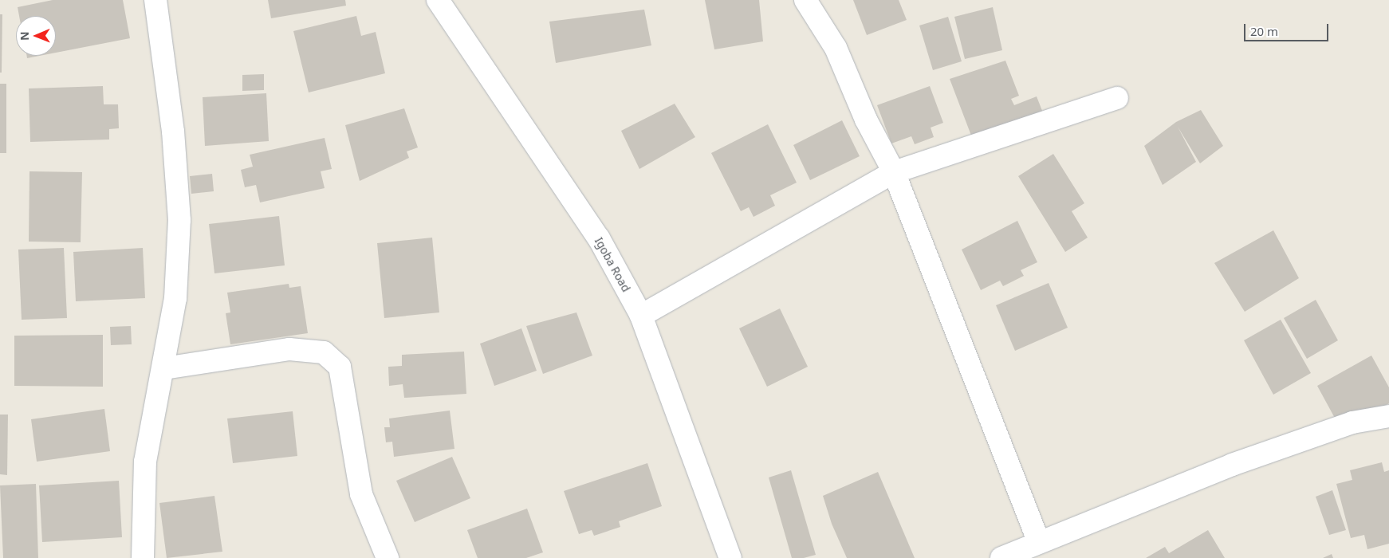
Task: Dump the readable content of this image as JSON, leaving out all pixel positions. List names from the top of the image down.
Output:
{
  "streets": {
    "street": ["Igoba Road"]
  },
  "scale_bar": "20 m",
  "north": "left"
}
